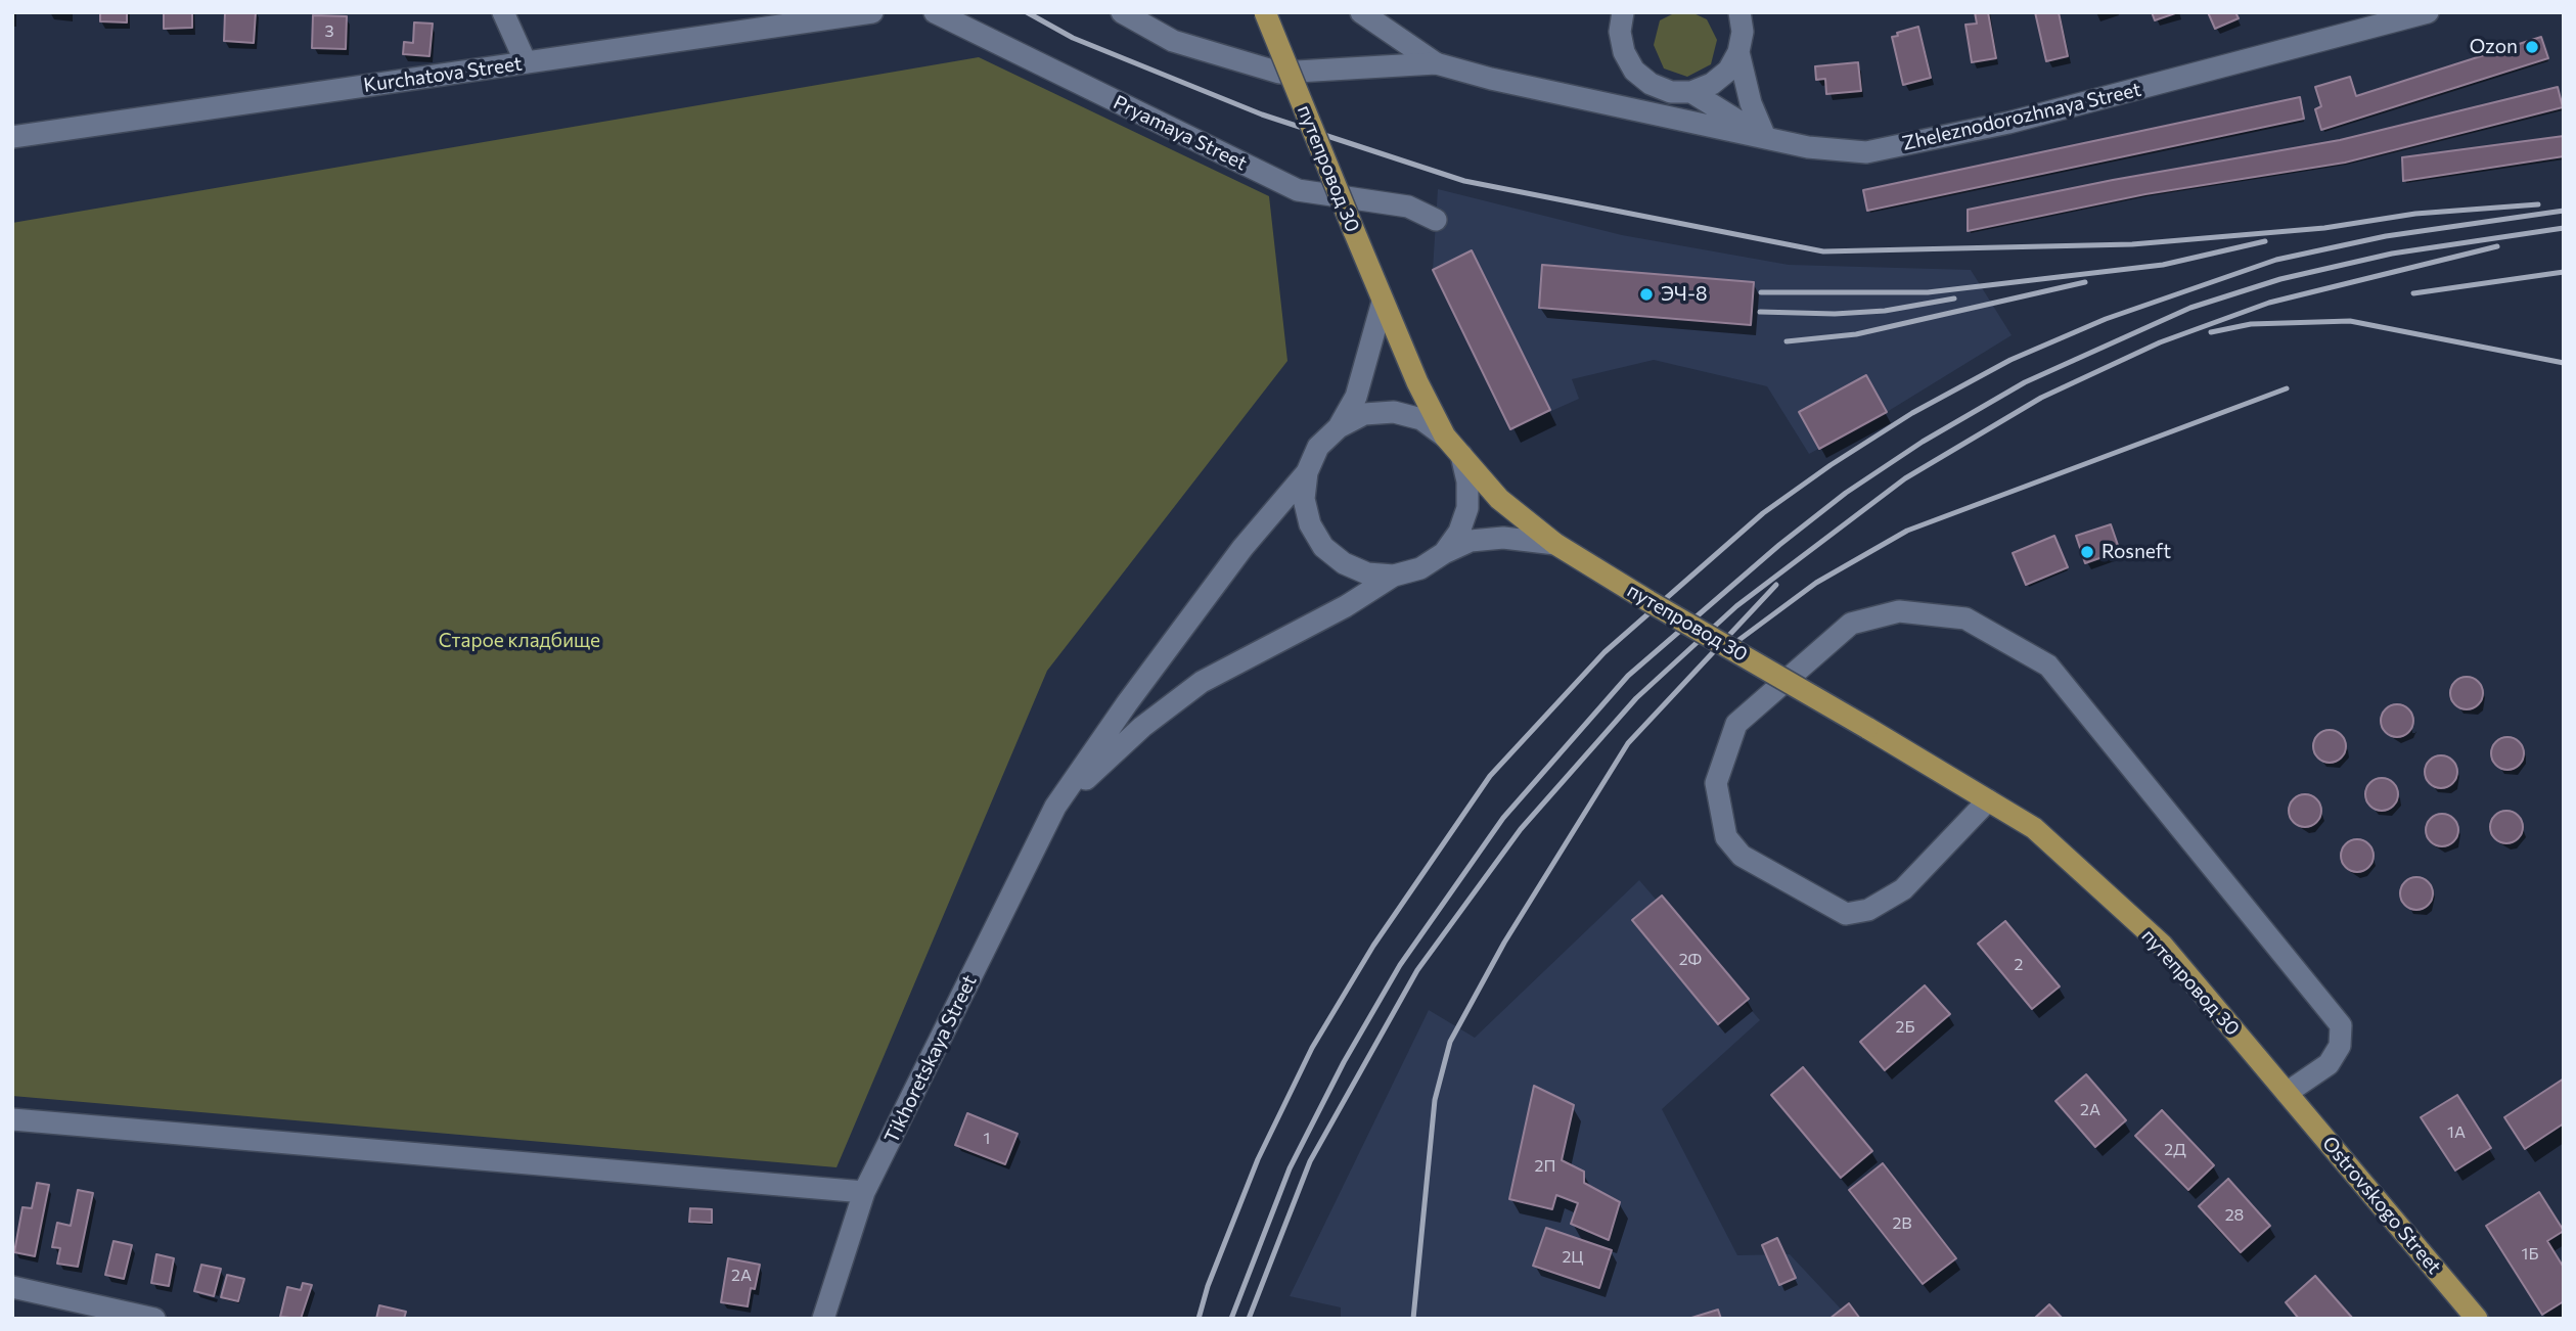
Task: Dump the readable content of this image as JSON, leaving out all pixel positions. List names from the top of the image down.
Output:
{
  "streets": {
    "main road": ["путепровод 30", "Ostrovskogo Street"],
    "street": [
      "Kurchatova Street",
      "Zheleznodorozhnaya Street",
      "Pryamaya Street",
      "Tikhoretskaya Street"
    ]
  },
  "crossings": [
    ["путепровод 30", "Ostrovskogo Street"]
  ],
  "parks": ["Старое кладбище"],
  "places": ["Ozon", "ЭЧ-8", "Rosneft"],
  "house_numbers": [
    "3",
    "2Ф",
    "2",
    "2Б",
    "2А",
    "1А",
    "1",
    "2Д",
    "2П",
    "28",
    "2В",
    "1Б",
    "2Ц",
    "2А"
  ]
}
